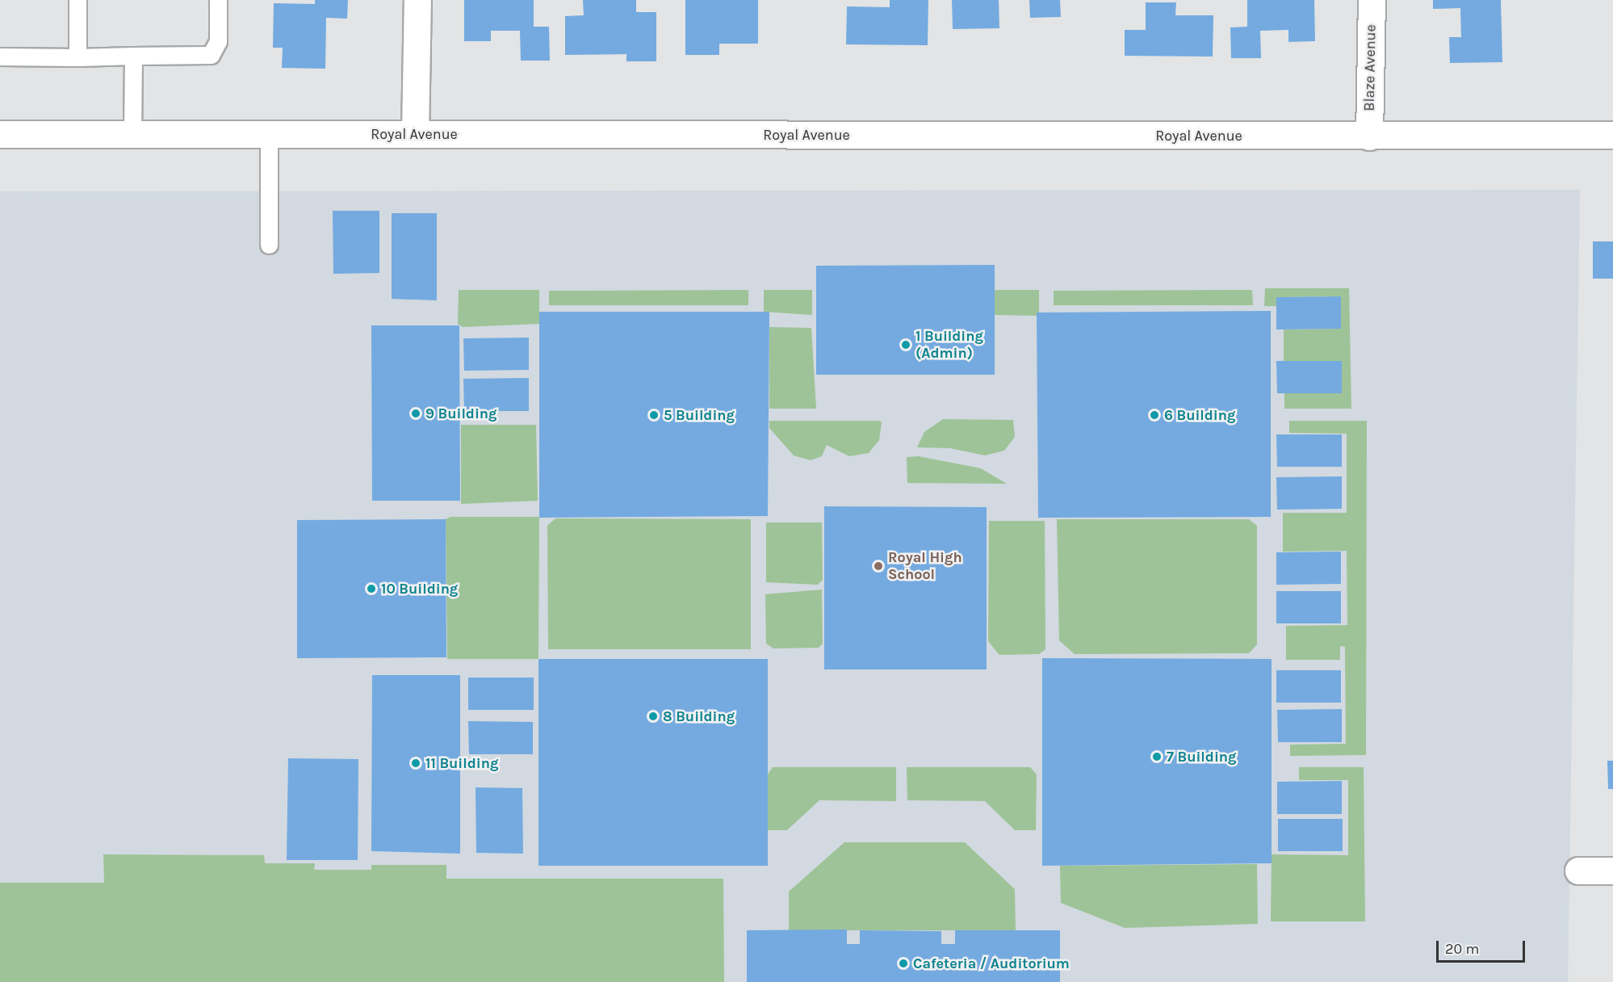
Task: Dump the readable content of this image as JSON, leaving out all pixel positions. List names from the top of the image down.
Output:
{
  "streets": {
    "main road": ["Blaze Avenue", "Royal Avenue"]
  },
  "crossings": [
    ["Blaze Avenue", "Royal Avenue"]
  ],
  "places": [
    "1 Building (Admin)",
    "9 Building",
    "5 Building",
    "6 Building",
    "Royal High School",
    "10 Building",
    "8 Building",
    "7 Building",
    "11 Building",
    "Cafeteria / Auditorium"
  ],
  "scale_bar": "20 m"
}
